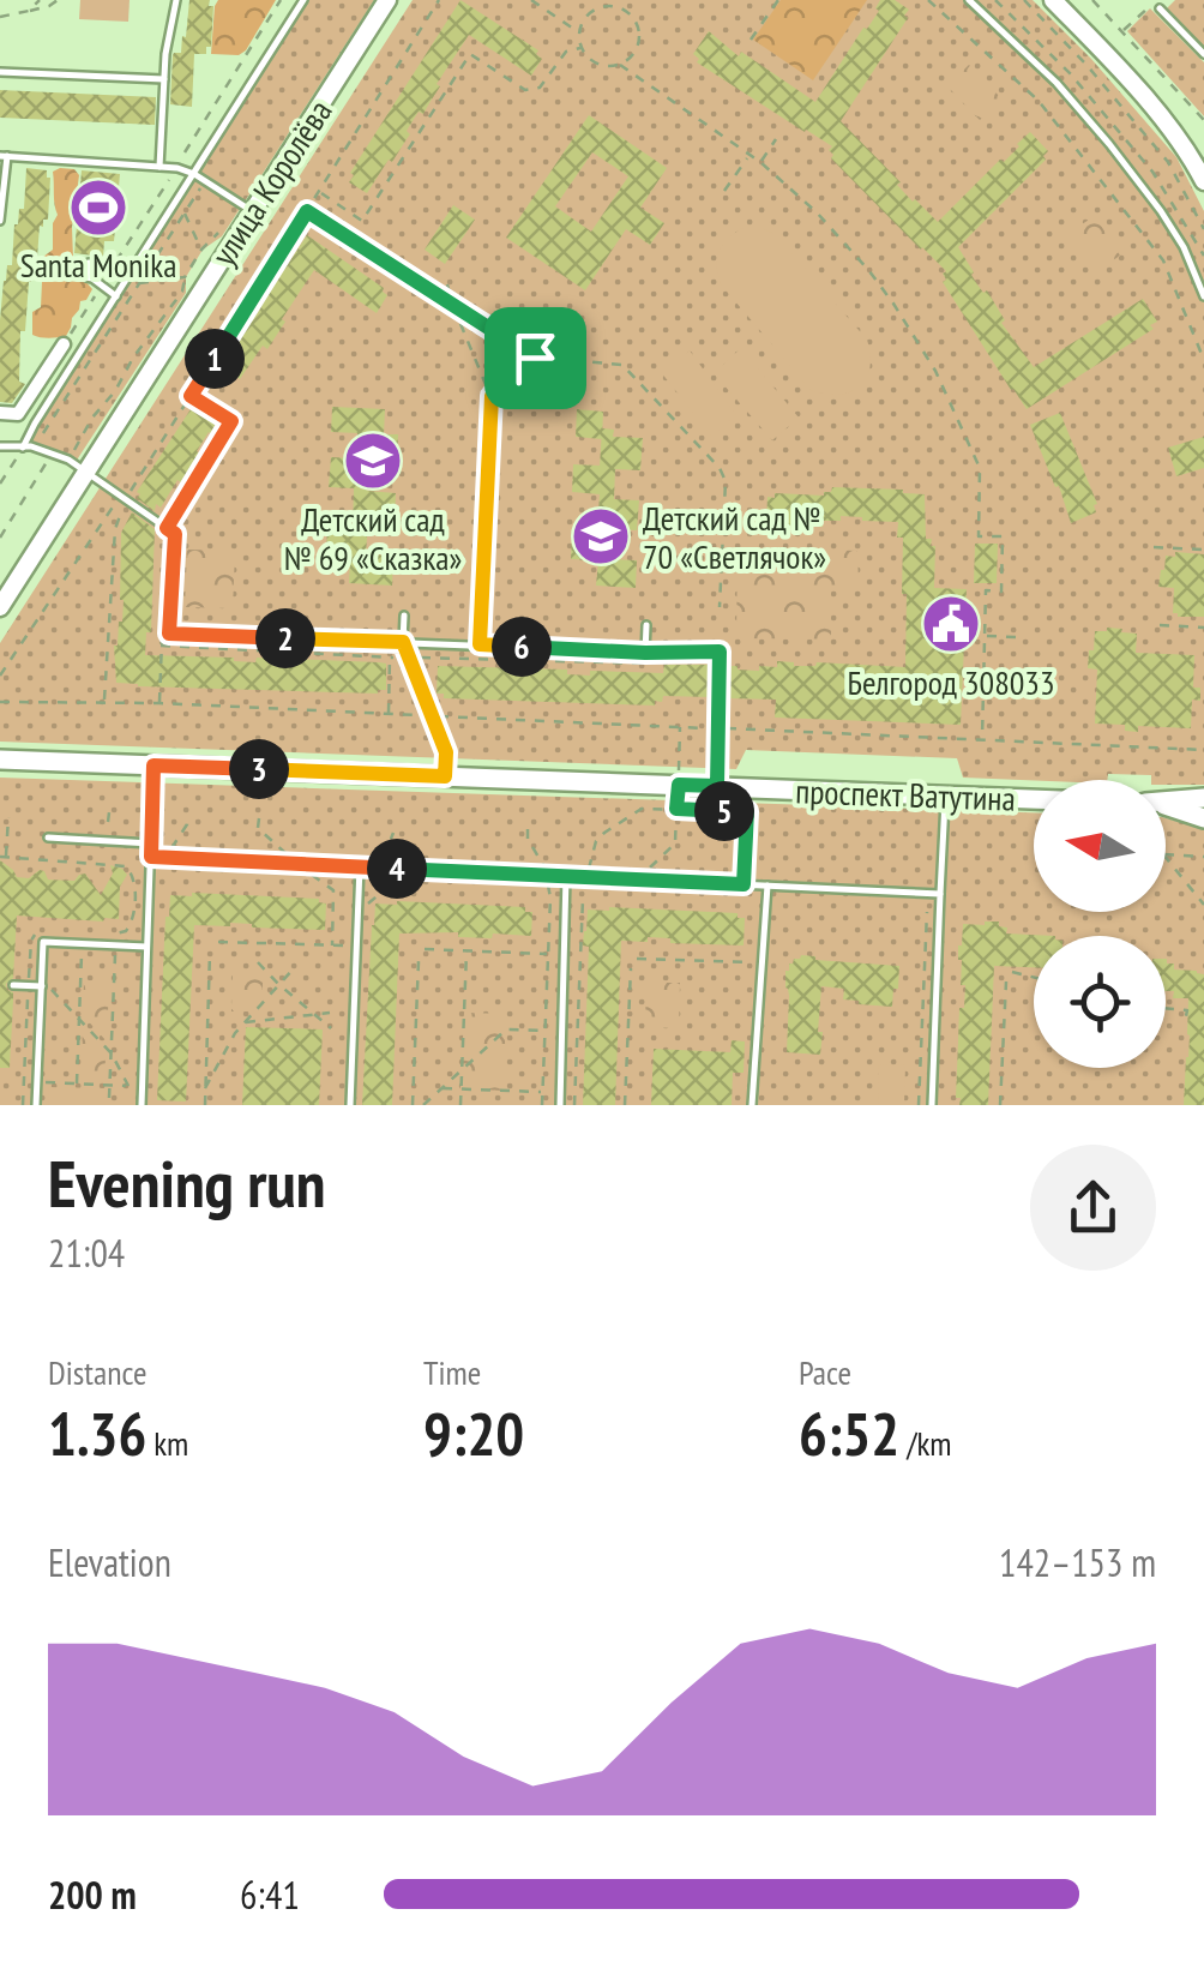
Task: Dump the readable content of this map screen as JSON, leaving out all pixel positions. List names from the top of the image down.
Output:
{
  "streets": {
    "main road": ["проспект Ватутина"],
    "street": ["улица Королёва"]
  },
  "places": {
    "sports": ["Santa Monika"],
    "school or university": ["Детский сад № 69 «Сказка»", "Детский сад № 70 «Светлячок»"],
    "public building": ["Белгород 308033"]
  },
  "north": "left",
  "page": {
    "pins": [
      "1",
      "2",
      "6",
      "3",
      "5",
      "4"
    ],
    "heading": ["Evening run", "21:04"],
    "stats": [
      ["Distance", "1.36 km"],
      ["Time", "9:20"],
      ["Pace", "6:52 /km"]
    ],
    "chart": ["Elevation", "142–153 m"],
    "list": [
      {
        "name": "200 m",
        "note": "6:41"
      }
    ]
  }
}
